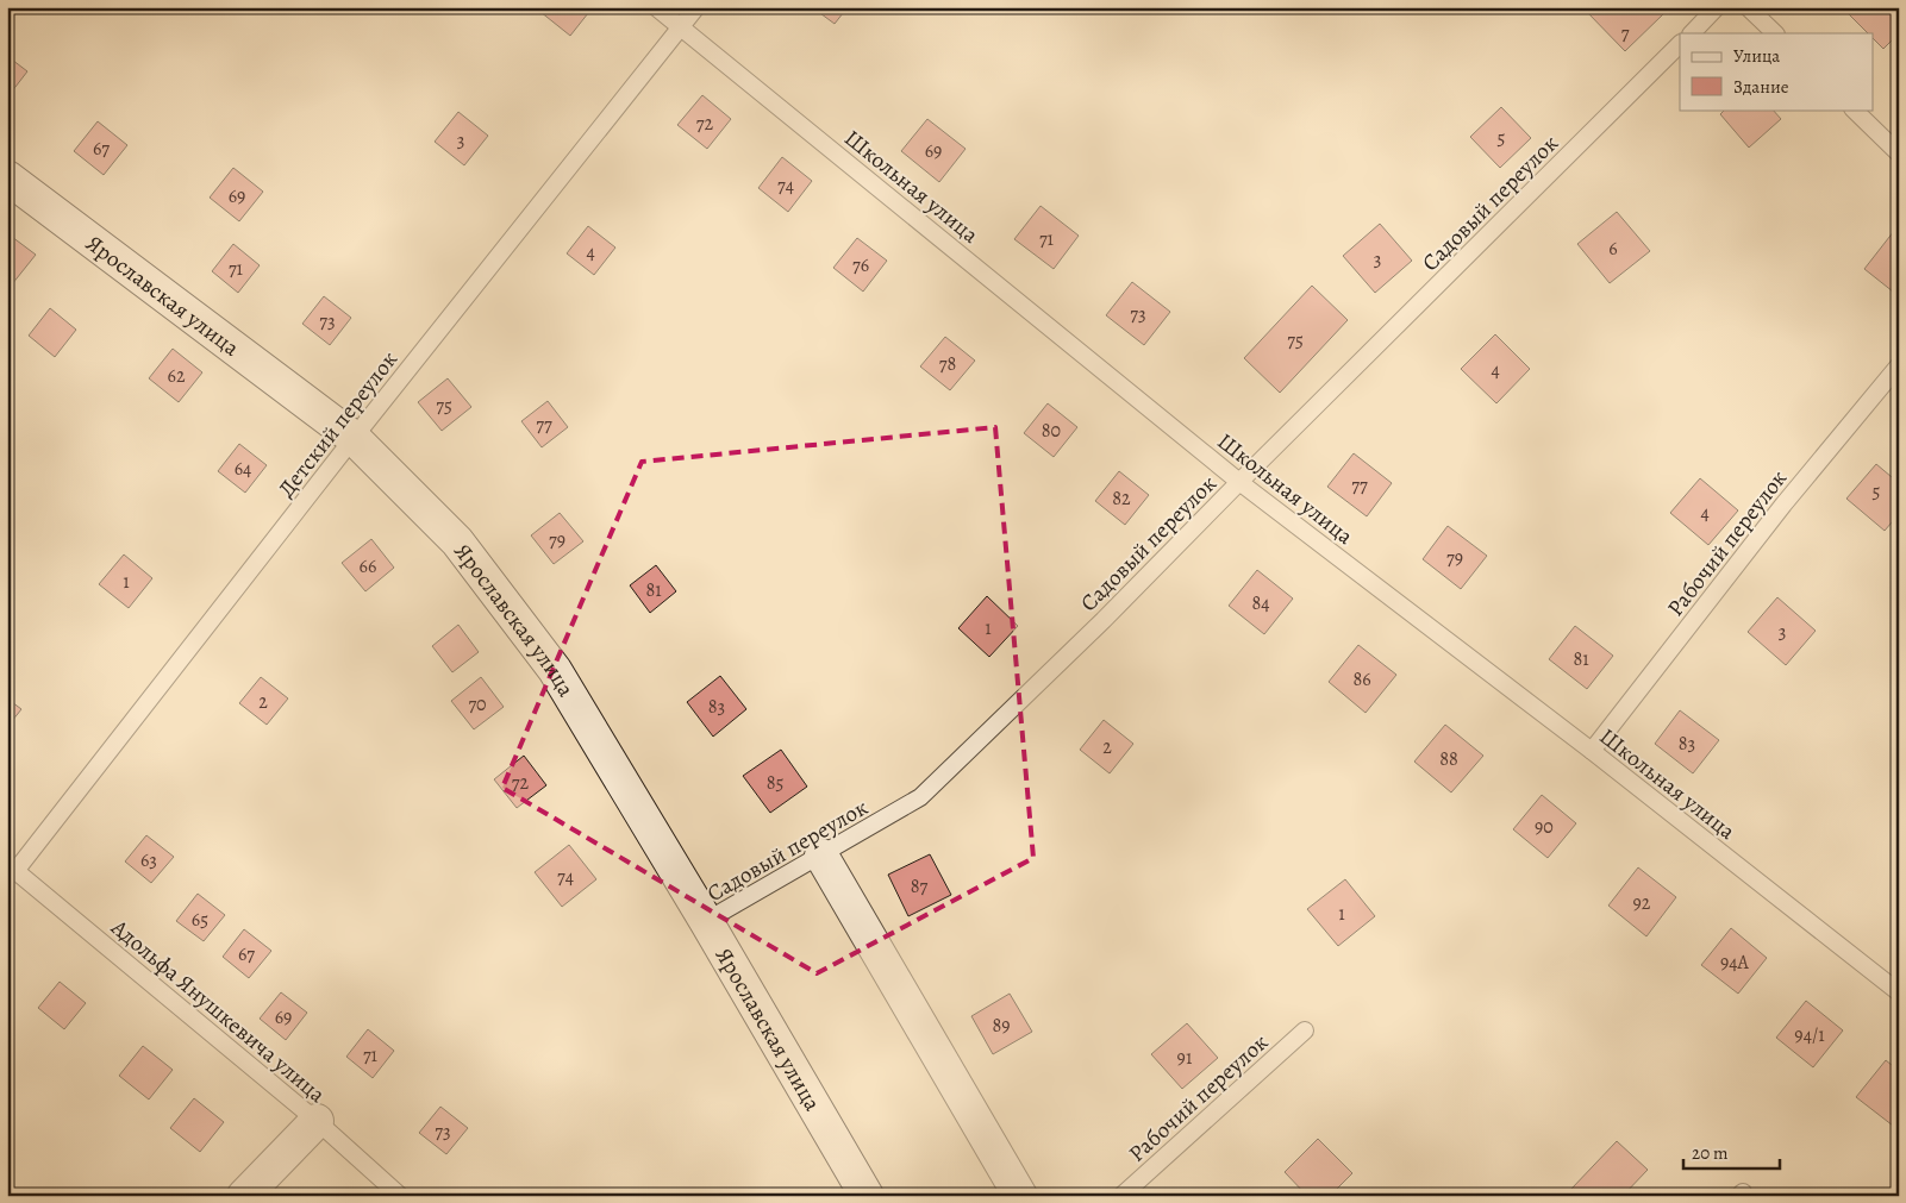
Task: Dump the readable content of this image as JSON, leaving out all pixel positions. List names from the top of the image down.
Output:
{
  "streets": {
    "main road": ["Ярославская улица"],
    "lane": [
      "Школьная улица",
      "Садовый переулок",
      "Детский переулок",
      "Рабочий переулок",
      "Адольфа Янушкевича улица"
    ]
  },
  "crossings": [
    ["Школьная улица", "Садовый переулок"],
    ["Школьная улица", "Детский переулок"],
    ["Школьная улица", "Рабочий переулок"],
    ["Садовый переулок", "Ярославская улица"],
    ["Ярославская улица", "Детский переулок"],
    ["Детский переулок", "Адольфа Янушкевича улица"]
  ],
  "house_numbers": [
    "7",
    "72",
    "5",
    "3",
    "67",
    "69",
    "74",
    "69",
    "71",
    "6",
    "4",
    "3",
    "76",
    "71",
    "73",
    "73",
    "75",
    "78",
    "4",
    "62",
    "75",
    "77",
    "80",
    "64",
    "77",
    "5",
    "82",
    "4",
    "79",
    "79",
    "66",
    "1",
    "81",
    "84",
    "1",
    "3",
    "81",
    "86",
    "2",
    "70",
    "83",
    "83",
    "2",
    "88",
    "72",
    "85",
    "90",
    "63",
    "74",
    "87",
    "92",
    "1",
    "65",
    "67",
    "94А",
    "69",
    "89",
    "94/1",
    "71",
    "91",
    "73"
  ],
  "legend": ["Улица", "Здание"],
  "scale_bar": "20 m"
}
